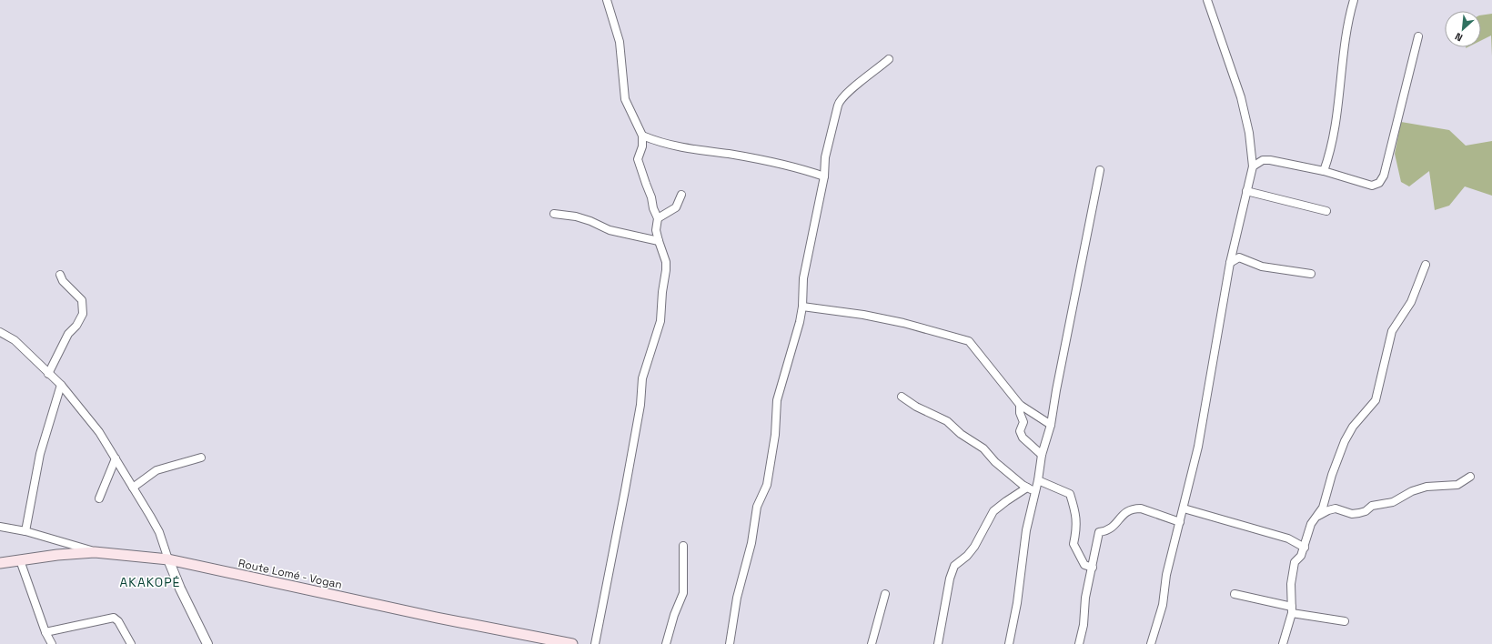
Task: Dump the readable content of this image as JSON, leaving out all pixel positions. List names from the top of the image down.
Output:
{
  "streets": {
    "main road": ["Route Lomé - Vogan"]
  },
  "districts": ["AKAKOPÉ"],
  "north": "bottom left"
}
